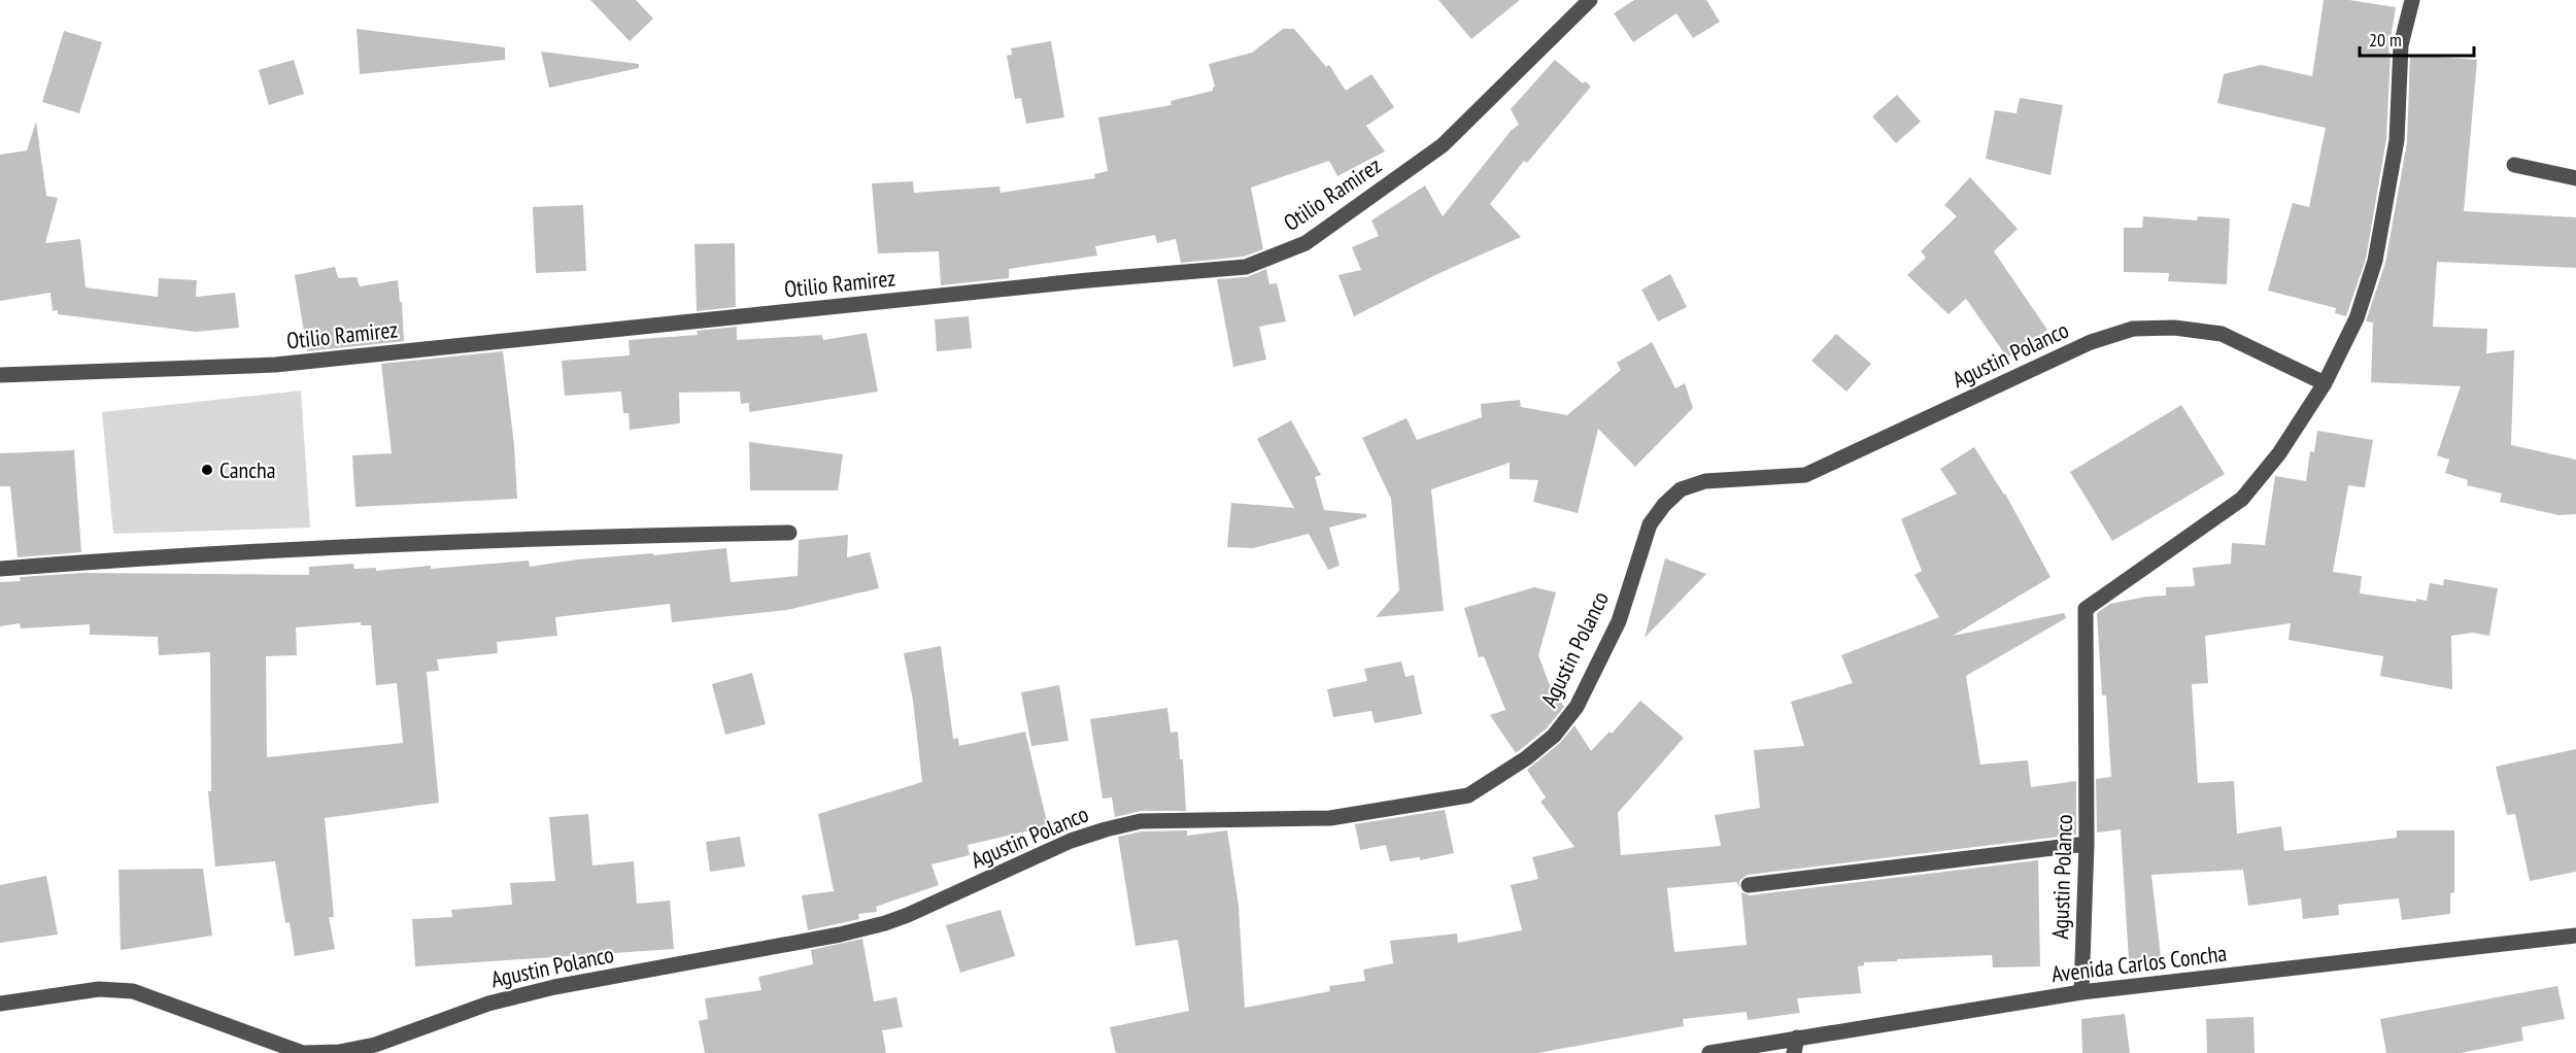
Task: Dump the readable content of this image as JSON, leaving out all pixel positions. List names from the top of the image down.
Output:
{
  "streets": {
    "street": ["Otilio Ramirez", "Agustin Polanco", "Avenida Carlos Concha"]
  },
  "crossings": [
    ["Agustin Polanco", "Avenida Carlos Concha"]
  ],
  "places": ["Cancha"],
  "scale_bar": "20 m"
}
